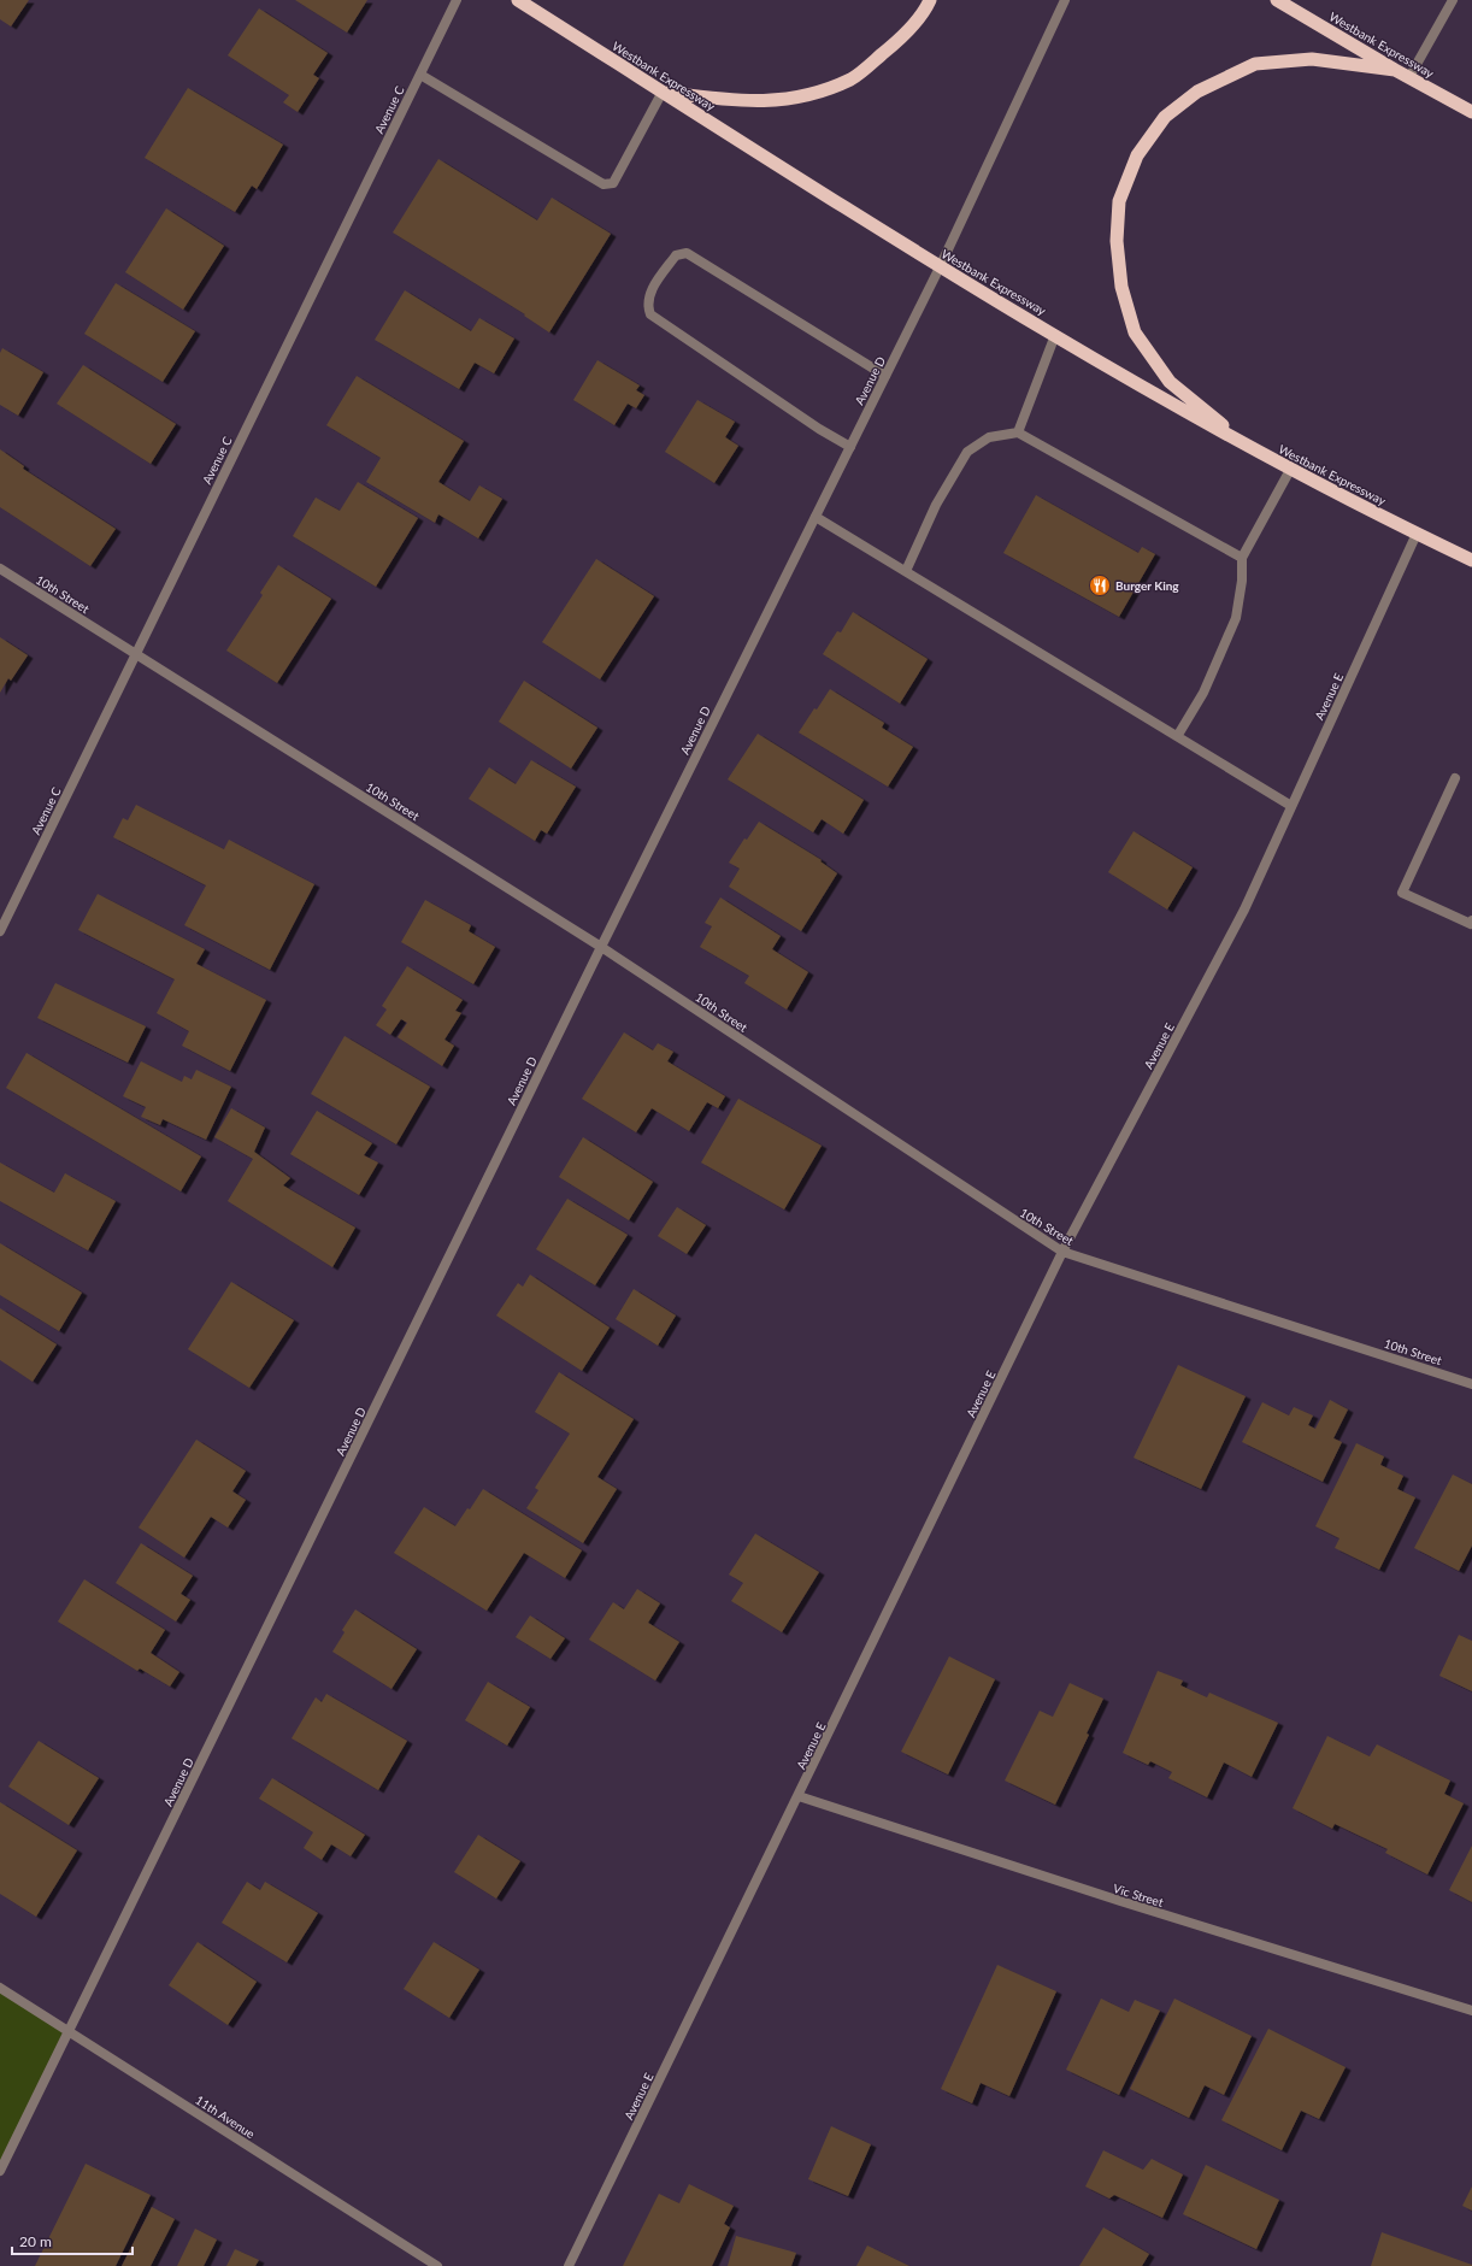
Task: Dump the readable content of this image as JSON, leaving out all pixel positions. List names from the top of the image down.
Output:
{
  "streets": {
    "highway": ["Westbank Expressway"],
    "street": [
      "Avenue C",
      "Avenue D",
      "10th Street",
      "Avenue E",
      "Vic Street",
      "11th Avenue"
    ]
  },
  "crossings": [
    ["Westbank Expressway", "Avenue D"],
    ["Westbank Expressway", "Avenue E"],
    ["Avenue C", "10th Street"],
    ["Avenue D", "10th Street"],
    ["Avenue D", "11th Avenue"],
    ["10th Street", "Avenue E"],
    ["Avenue E", "Vic Street"]
  ],
  "places": {
    "restaurant": ["Burger King"]
  },
  "scale_bar": "20 m"
}
